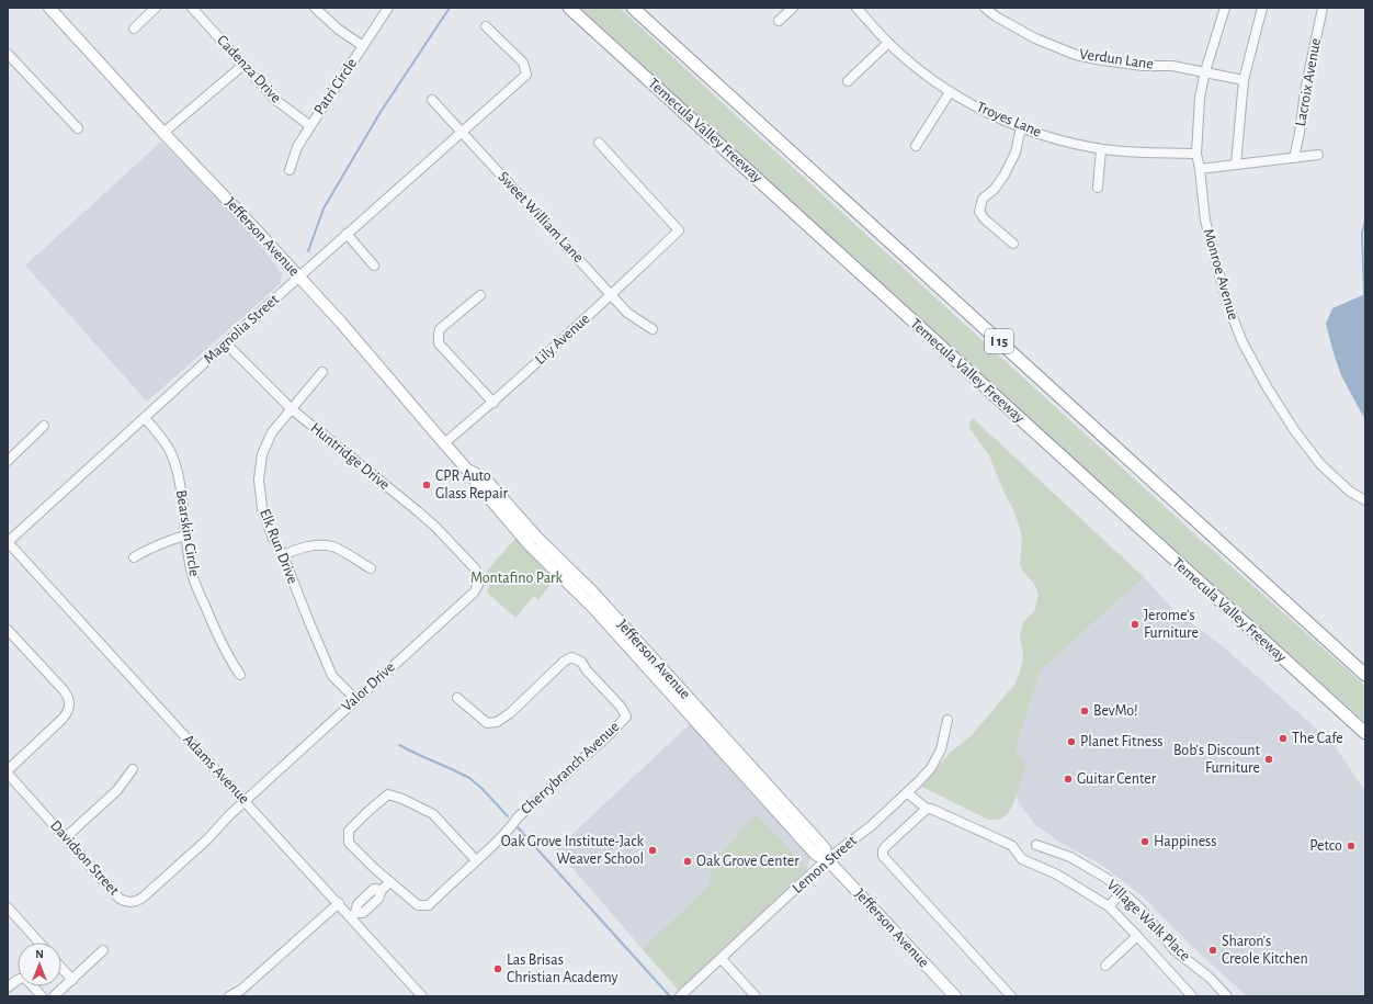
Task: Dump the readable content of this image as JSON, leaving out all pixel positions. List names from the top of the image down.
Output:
{
  "streets": {
    "highway": ["Temecula Valley Freeway", "I 15"],
    "main road": ["Jefferson Avenue"],
    "street": [
      "Verdun Lane",
      "Cadenza Drive",
      "Lacroix Avenue",
      "Patri Circle",
      "Troyes Lane",
      "Sweet William Lane",
      "Monroe Avenue",
      "Magnolia Street",
      "Lily Avenue",
      "Huntridge Drive",
      "Bearskin Circle",
      "Elk Run Drive",
      "Valor Drive",
      "Cherrybranch Avenue",
      "Adams Avenue",
      "Davidson Street",
      "Lemon Street",
      "Village Walk Place"
    ]
  },
  "crossings": [
    ["Verdun Lane", "Monroe Avenue"],
    ["Cadenza Drive", "Patri Circle"],
    ["Troyes Lane", "Monroe Avenue"],
    ["Sweet William Lane", "Magnolia Street"],
    ["Sweet William Lane", "Lily Avenue"],
    ["Jefferson Avenue", "Magnolia Street"],
    ["Jefferson Avenue", "Lily Avenue"],
    ["Jefferson Avenue", "Lemon Street"],
    ["Magnolia Street", "Huntridge Drive"],
    ["Magnolia Street", "Bearskin Circle"],
    ["Magnolia Street", "Adams Avenue"],
    ["Huntridge Drive", "Elk Run Drive"],
    ["Huntridge Drive", "Valor Drive"],
    ["Elk Run Drive", "Valor Drive"],
    ["Valor Drive", "Adams Avenue"],
    ["Valor Drive", "Davidson Street"],
    ["Adams Avenue", "Davidson Street"]
  ],
  "parks": ["Montafino Park"],
  "places": [
    "CPR Auto Glass Repair",
    "Jerome's Furniture",
    "BevMo!",
    "The Cafe",
    "Planet Fitness",
    "Bob's Discount Furniture",
    "Guitar Center",
    "Happiness",
    "Petco",
    "Oak Grove Institute-Jack Weaver School",
    "Oak Grove Center",
    "Sharon's Creole Kitchen",
    "Las Brisas Christian Academy"
  ],
  "north": "top"
}
